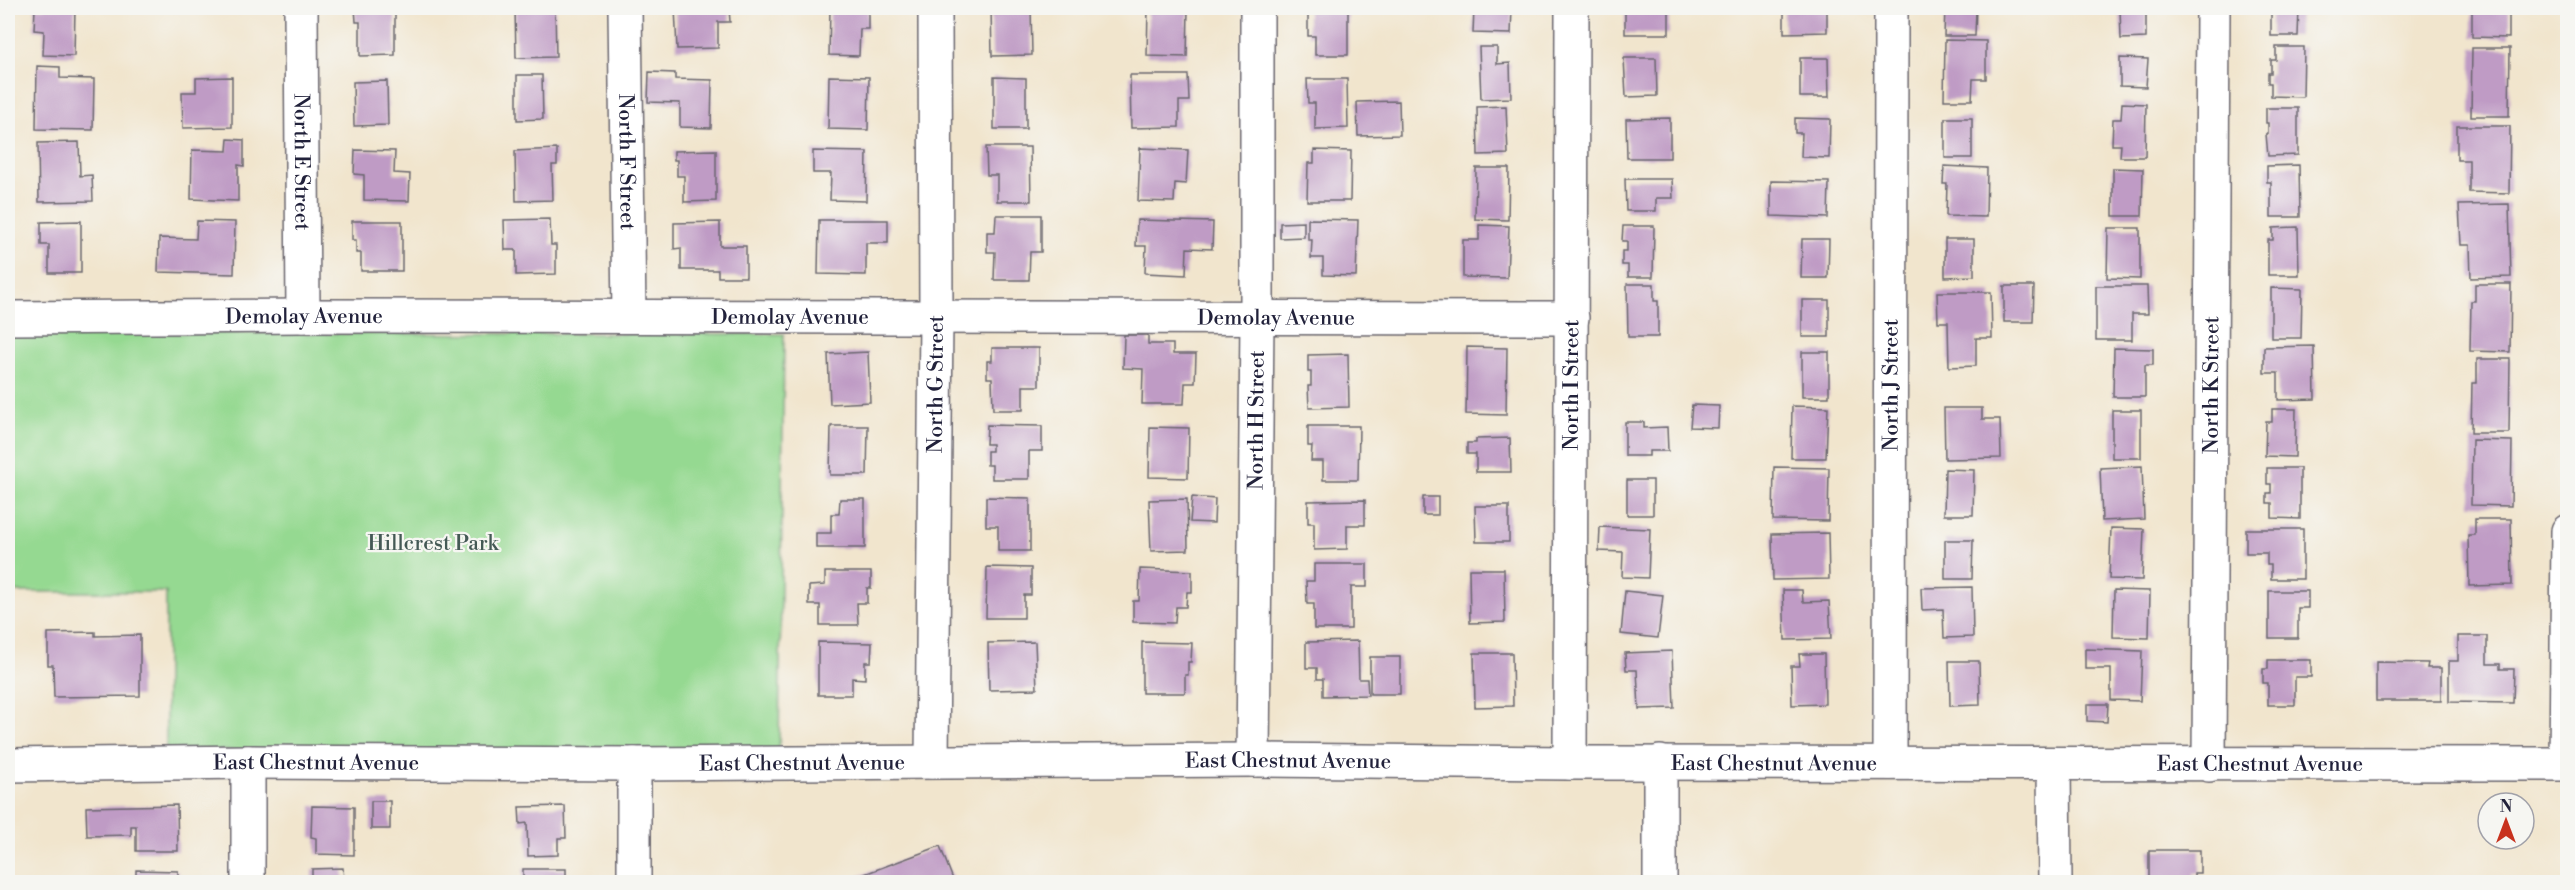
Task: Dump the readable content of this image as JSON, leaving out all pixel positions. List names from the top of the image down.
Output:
{
  "streets": {
    "street": [
      "North E Street",
      "North F Street",
      "Demolay Avenue",
      "North G Street",
      "North I Street",
      "North J Street",
      "North K Street",
      "North H Street",
      "East Chestnut Avenue"
    ]
  },
  "crossings": [
    ["North E Street", "Demolay Avenue"],
    ["North F Street", "Demolay Avenue"],
    ["Demolay Avenue", "North G Street"],
    ["Demolay Avenue", "North I Street"],
    ["Demolay Avenue", "North H Street"],
    ["North G Street", "East Chestnut Avenue"],
    ["North I Street", "East Chestnut Avenue"],
    ["North J Street", "East Chestnut Avenue"],
    ["North K Street", "East Chestnut Avenue"],
    ["North H Street", "East Chestnut Avenue"]
  ],
  "parks": ["Hillcrest Park"],
  "north": "top"
}
